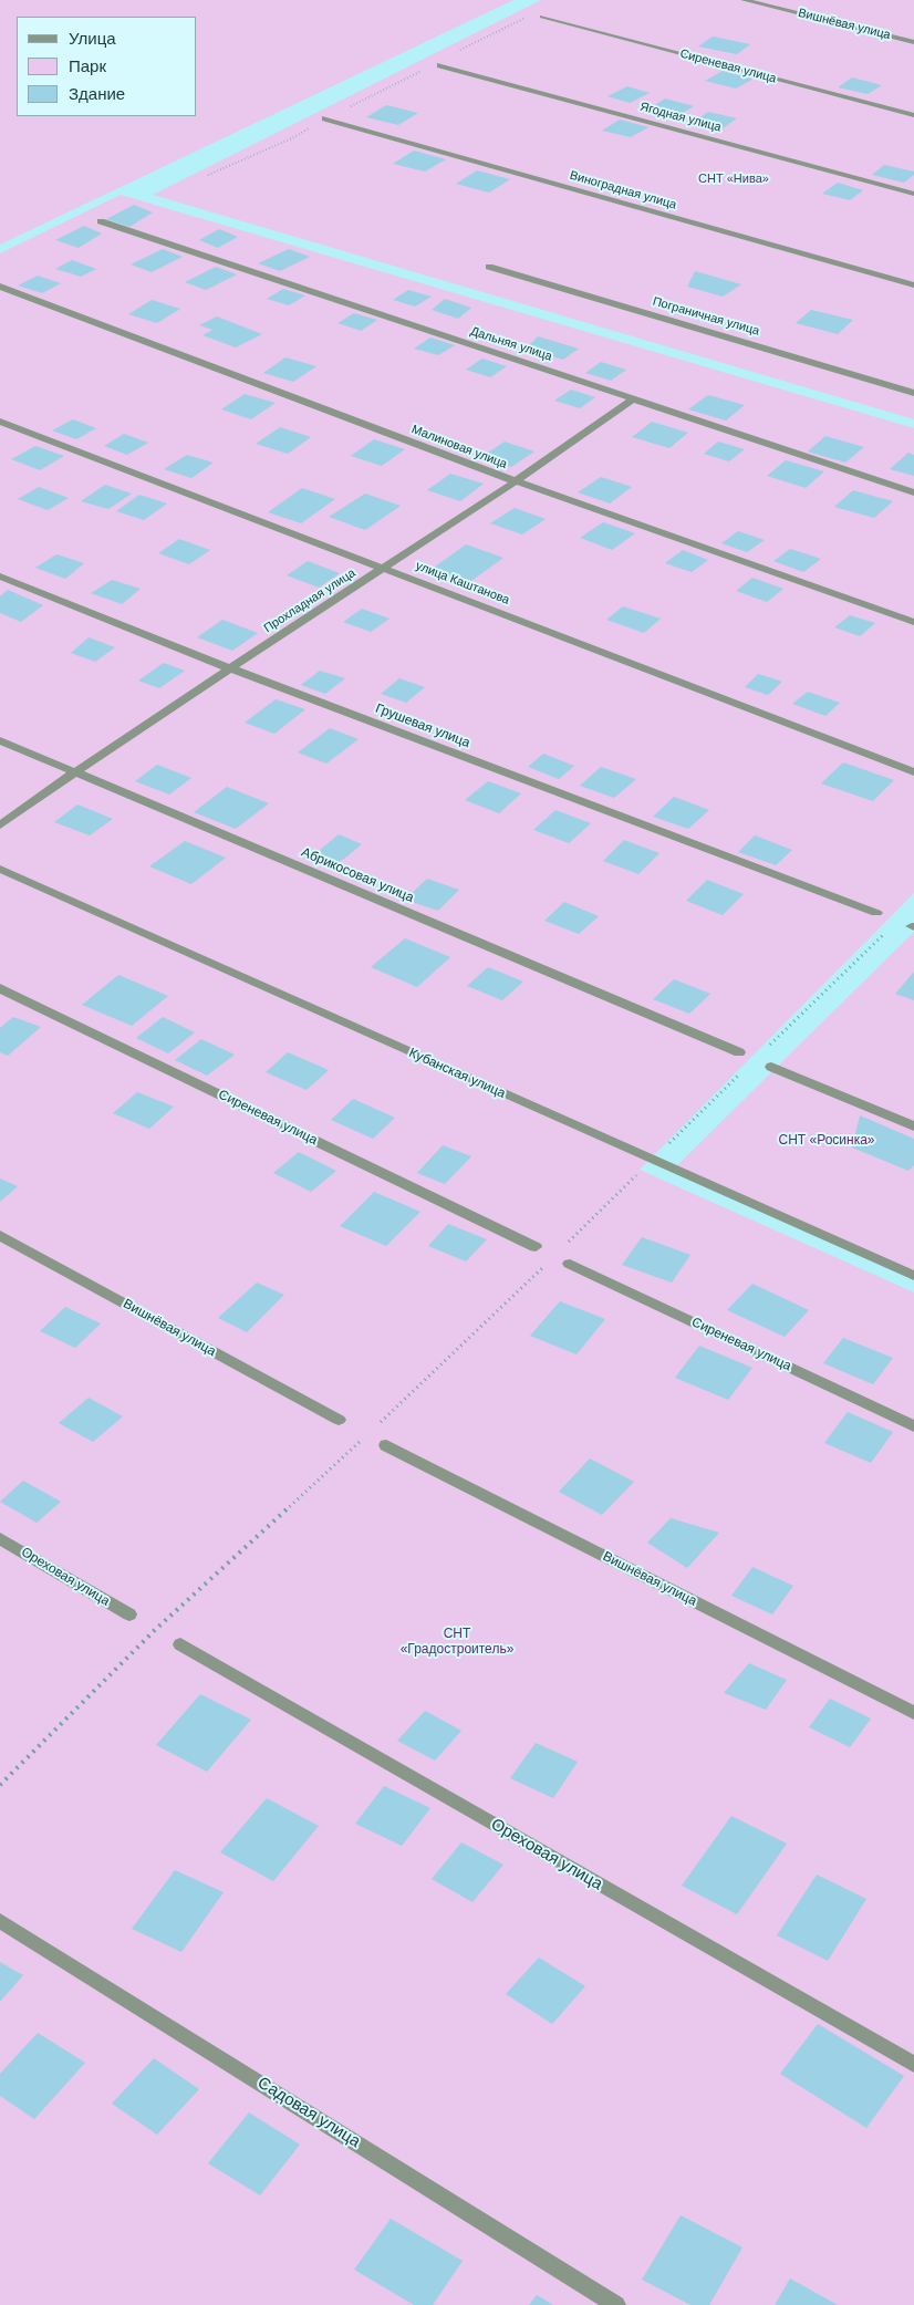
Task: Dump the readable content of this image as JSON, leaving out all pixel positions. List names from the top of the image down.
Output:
{
  "streets": {
    "street": [
      "Вишнёвая улица",
      "Сиреневая улица",
      "Ягодная улица",
      "Виноградная улица",
      "Пограничная улица",
      "Дальняя улица",
      "Малиновая улица",
      "улица Каштанова",
      "Прохладная улица",
      "Грушевая улица",
      "Абрикосовая улица",
      "Кубанская улица",
      "Ореховая улица",
      "Садовая улица"
    ]
  },
  "crossings": [
    ["Дальняя улица", "Прохладная улица"],
    ["Малиновая улица", "Прохладная улица"],
    ["улица Каштанова", "Прохладная улица"],
    ["Прохладная улица", "Грушевая улица"],
    ["Прохладная улица", "Абрикосовая улица"]
  ],
  "parks": ["СНТ «Нива»", "СНТ «Росинка»", "СНТ «Градостроитель»"],
  "legend": ["Улица", "Парк", "Здание"]
}
